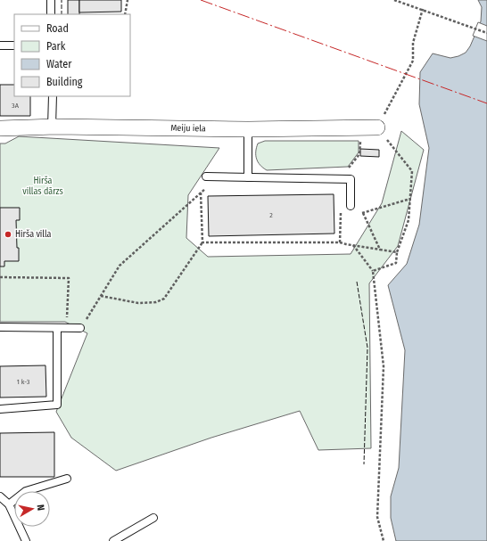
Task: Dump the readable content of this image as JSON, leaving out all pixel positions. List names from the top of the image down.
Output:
{
  "streets": {
    "street": ["Meiju iela"]
  },
  "parks": ["Hirša villas dārzs"],
  "places": ["Hirša villa"],
  "house_numbers": ["3A", "2", "1 k-3"],
  "legend": [
    "Road",
    "Park",
    "Water",
    "Building"
  ],
  "north": "right"
}
